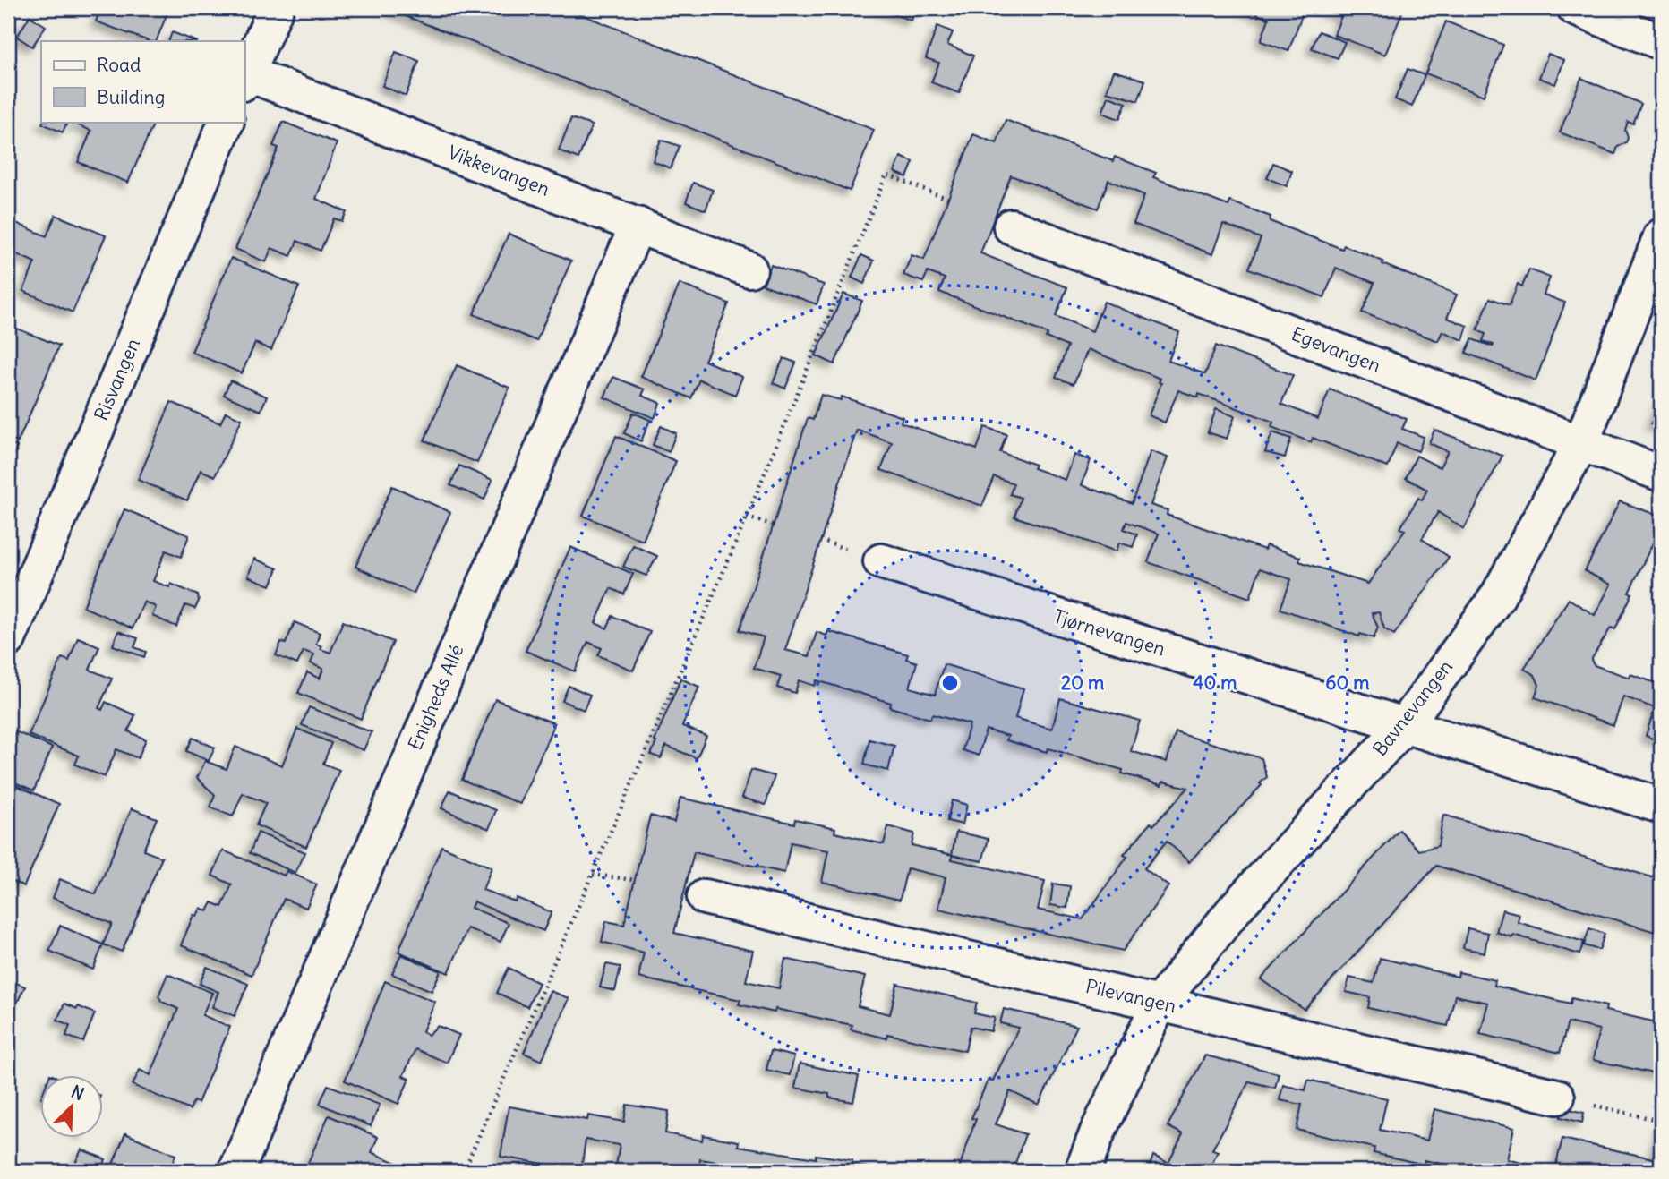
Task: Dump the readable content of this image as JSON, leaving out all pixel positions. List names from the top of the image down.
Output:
{
  "streets": {
    "street": [
      "Vikkevangen",
      "Egevangen",
      "Risvangen",
      "Tjørnevangen",
      "Enigheds Allé",
      "Bavnevangen",
      "Pilevangen"
    ]
  },
  "crossings": [
    ["Vikkevangen", "Enigheds Allé"],
    ["Egevangen", "Bavnevangen"],
    ["Tjørnevangen", "Bavnevangen"],
    ["Bavnevangen", "Pilevangen"]
  ],
  "legend": ["Road", "Building"],
  "north": "top right",
  "rings": ["20 m", "40 m", "60 m"]
}
